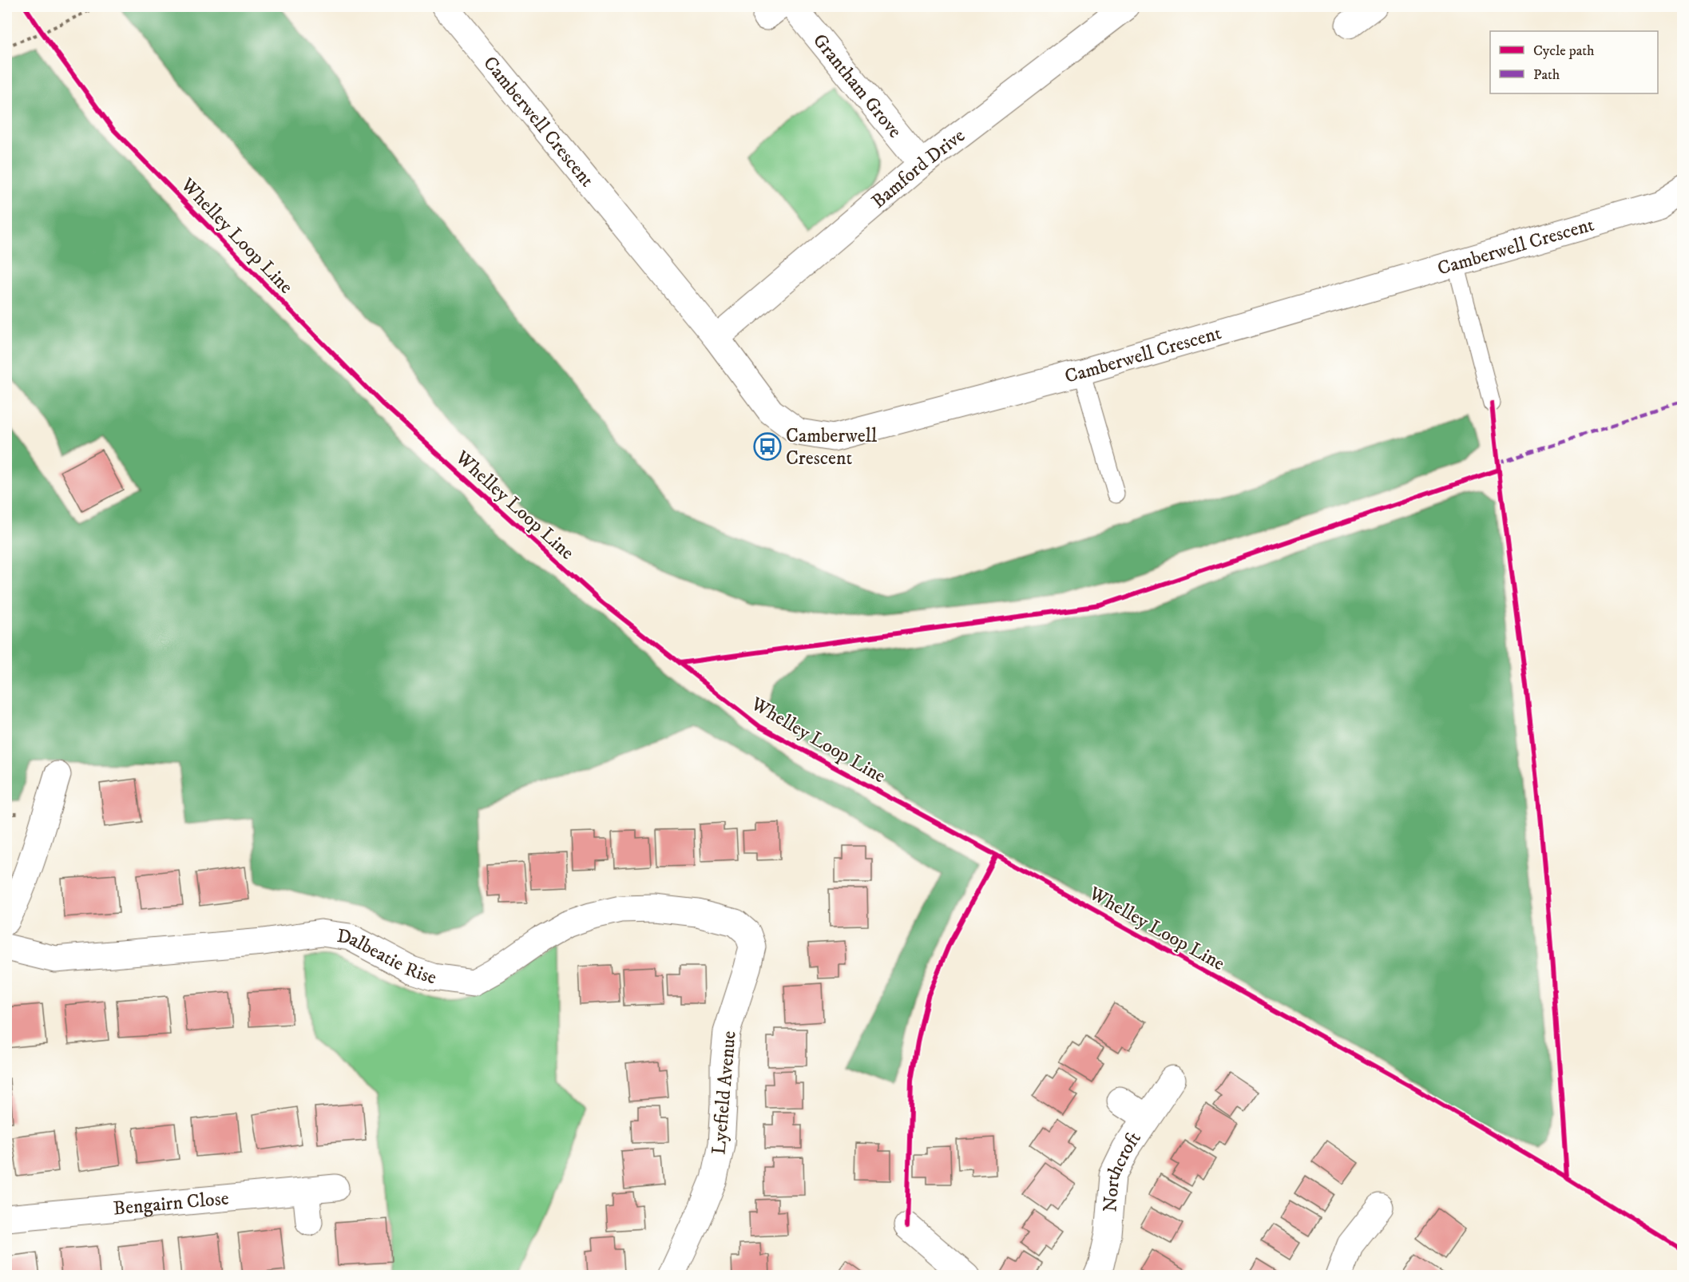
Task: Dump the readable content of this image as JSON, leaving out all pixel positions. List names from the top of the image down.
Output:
{
  "streets": {
    "street": [
      "Grantham Grove",
      "Camberwell Crescent",
      "Bamford Drive",
      "Dalbeatie Rise",
      "Lyefield Avenue",
      "Northcroft",
      "Bengairn Close"
    ],
    "cycle path": ["Whelley Loop Line"]
  },
  "crossings": [
    ["Grantham Grove", "Bamford Drive"],
    ["Camberwell Crescent", "Bamford Drive"],
    ["Dalbeatie Rise", "Lyefield Avenue"]
  ],
  "places": {
    "bus stop": ["Camberwell Crescent"]
  },
  "legend": ["Cycle path", "Path"]
}
